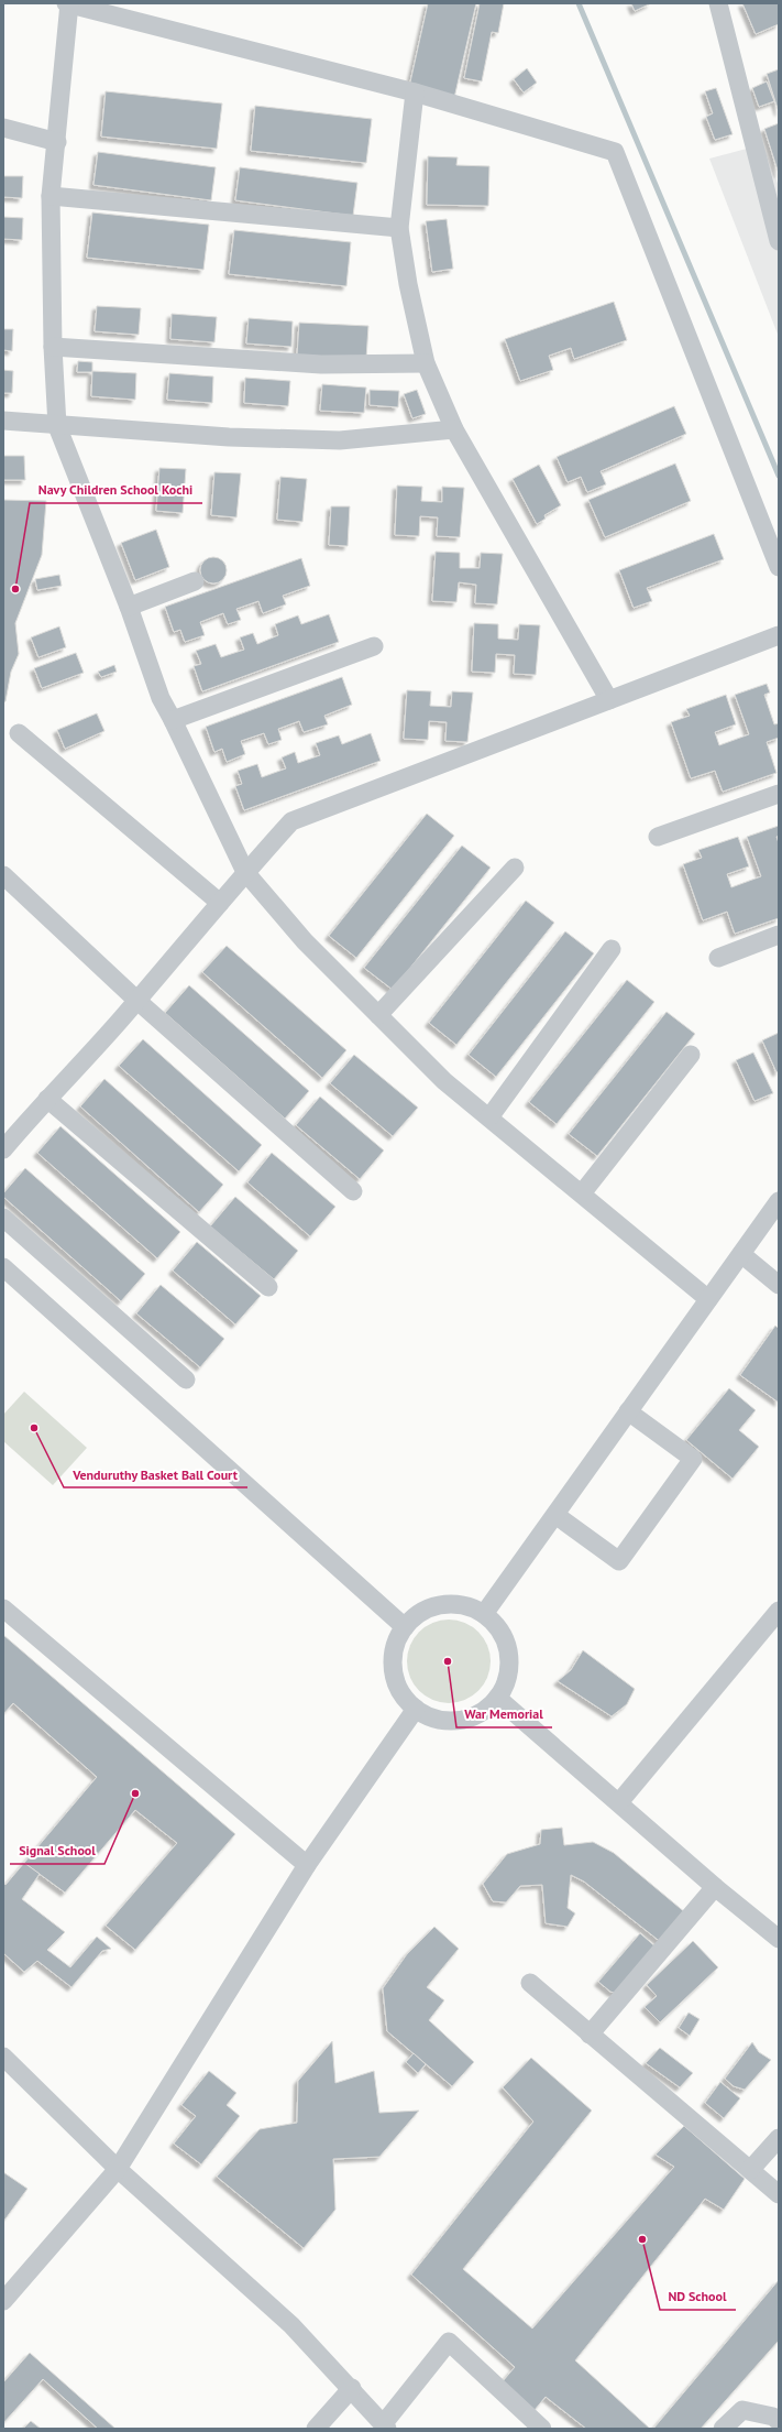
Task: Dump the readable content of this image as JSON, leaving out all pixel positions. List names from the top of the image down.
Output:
{
  "places": [
    "Navy Children School Kochi",
    "Venduruthy Basket Ball Court",
    "War Memorial",
    "Signal School",
    "ND School"
  ]
}
